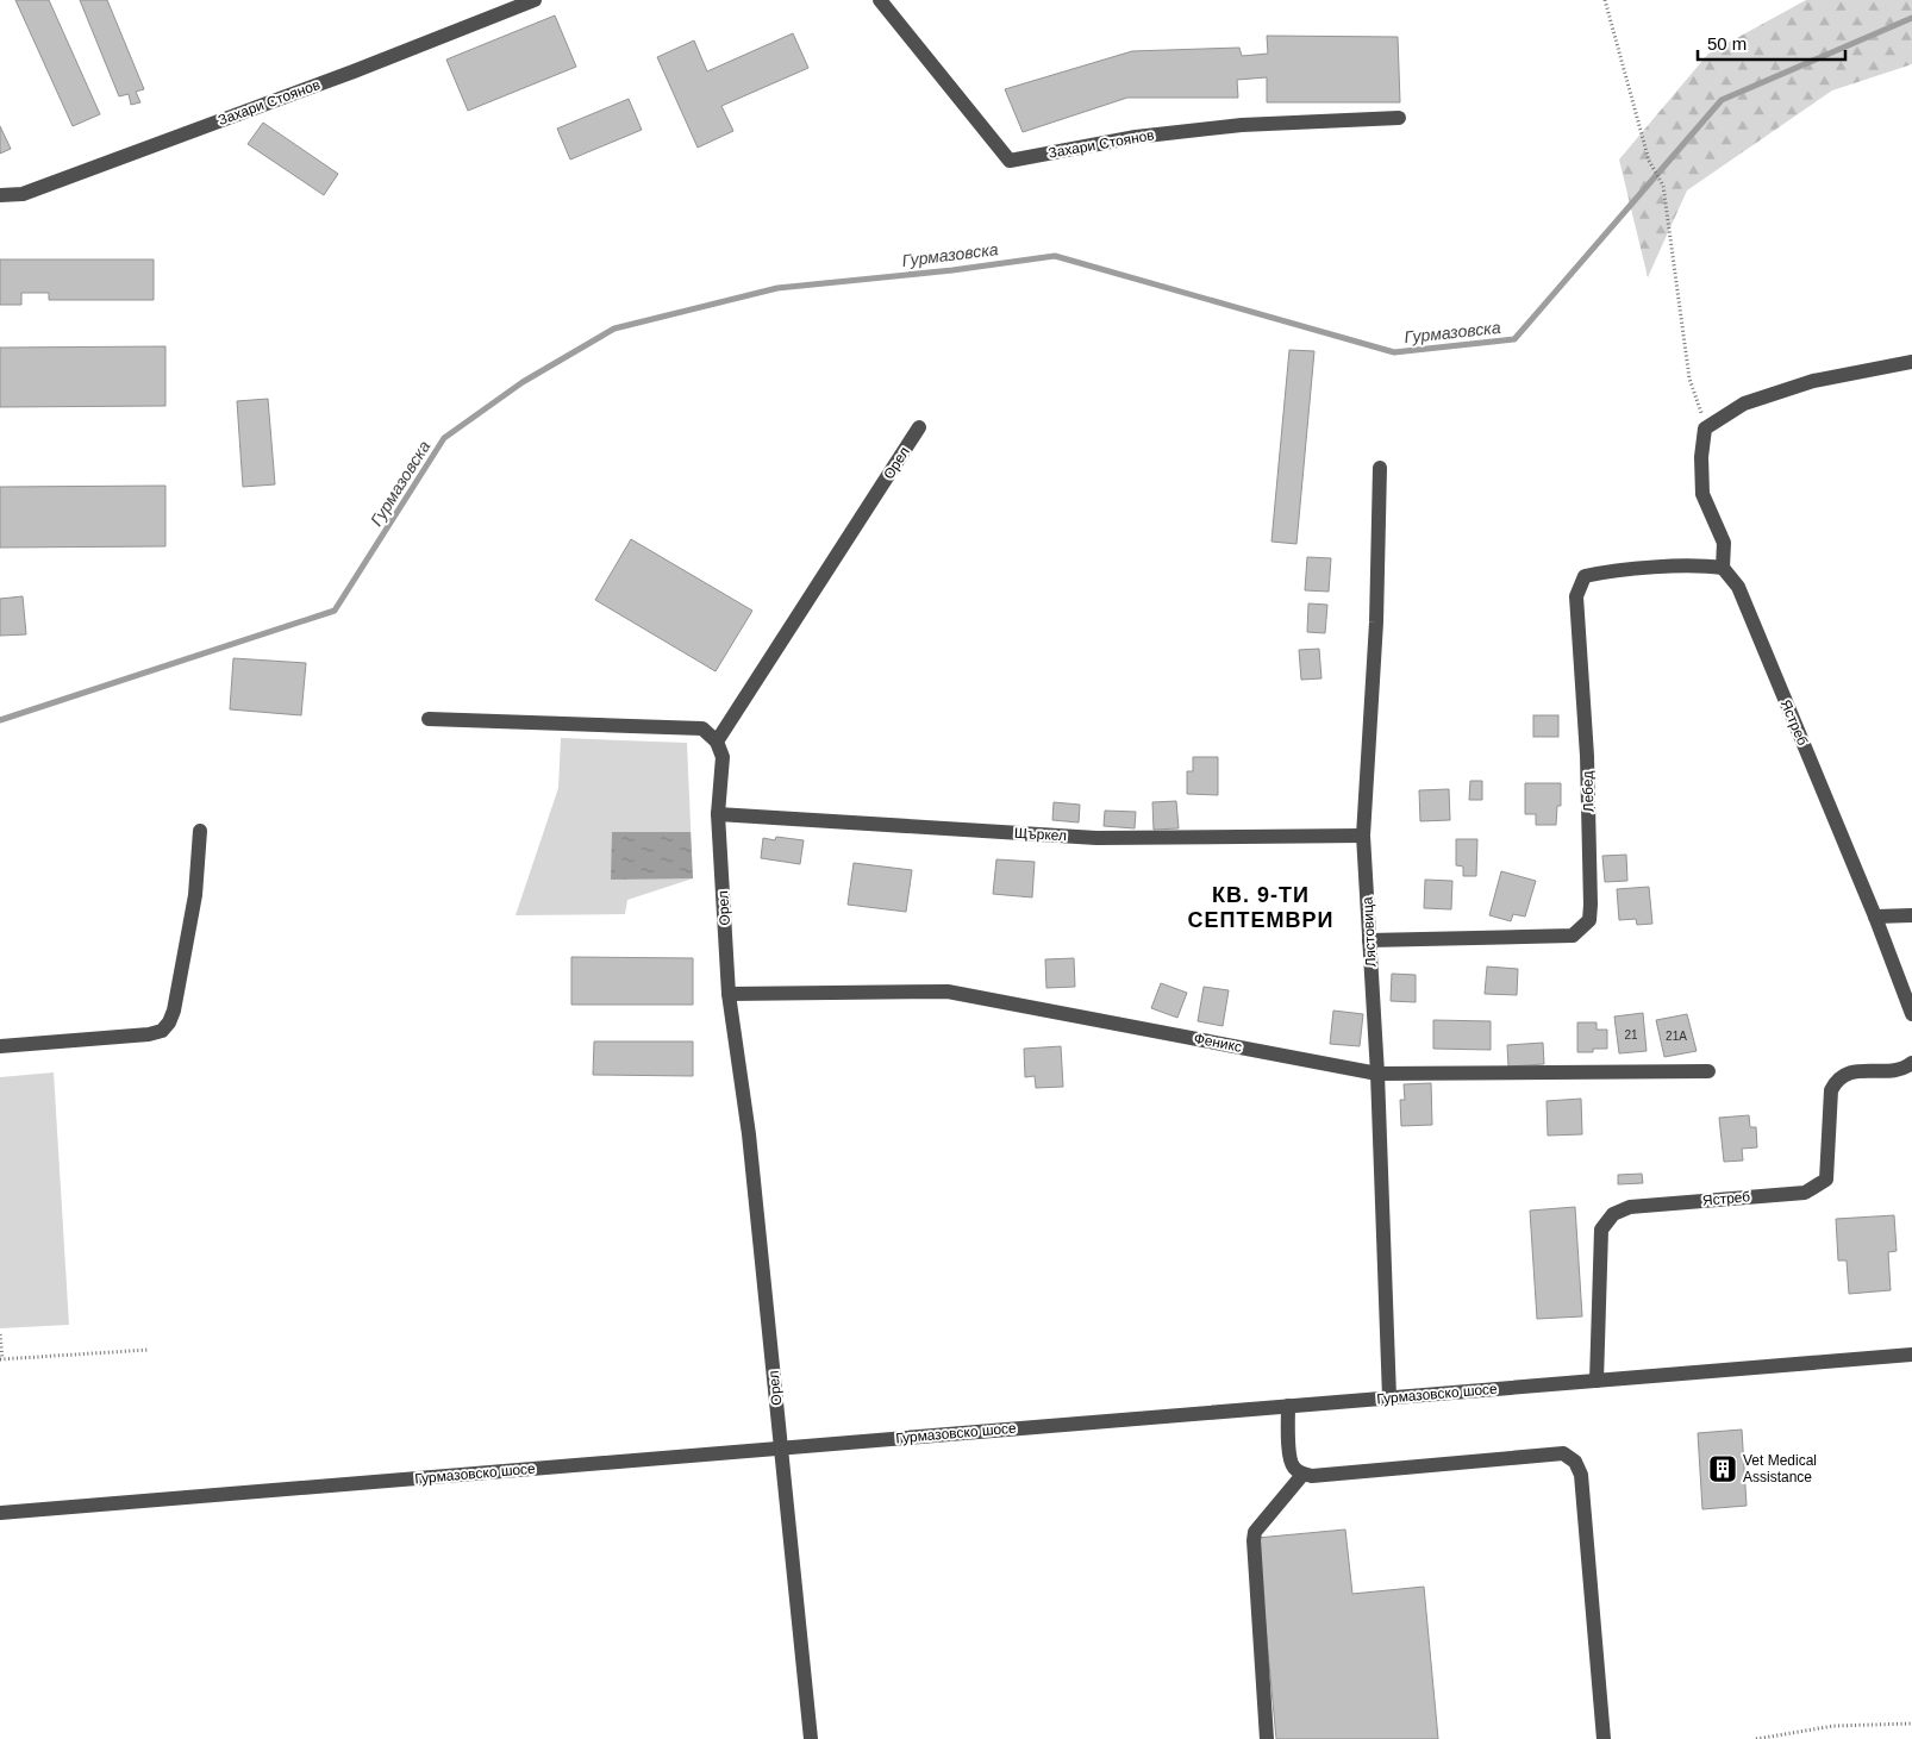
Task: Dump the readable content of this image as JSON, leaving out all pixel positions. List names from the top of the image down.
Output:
{
  "streets": {
    "street": [
      "Захари Стоянов",
      "Орел",
      "Ястреб",
      "Лебед",
      "Щъркел",
      "Лястовица",
      "Феникс",
      "Гурмазовско шосе"
    ]
  },
  "crossings": [
    ["Орел", "Щъркел"],
    ["Орел", "Феникс"],
    ["Орел", "Гурмазовско шосе"],
    ["Ястреб", "Лебед"],
    ["Ястреб", "Гурмазовско шосе"],
    ["Лебед", "Лястовица"],
    ["Щъркел", "Лястовица"],
    ["Лястовица", "Феникс"],
    ["Лястовица", "Гурмазовско шосе"]
  ],
  "districts": ["КВ. 9-ТИ СЕПТЕМВРИ"],
  "water": ["Гурмазовска"],
  "places": {
    "building": ["Vet Medical Assistance"]
  },
  "house_numbers": ["21", "21A"],
  "scale_bar": "50 m"
}
